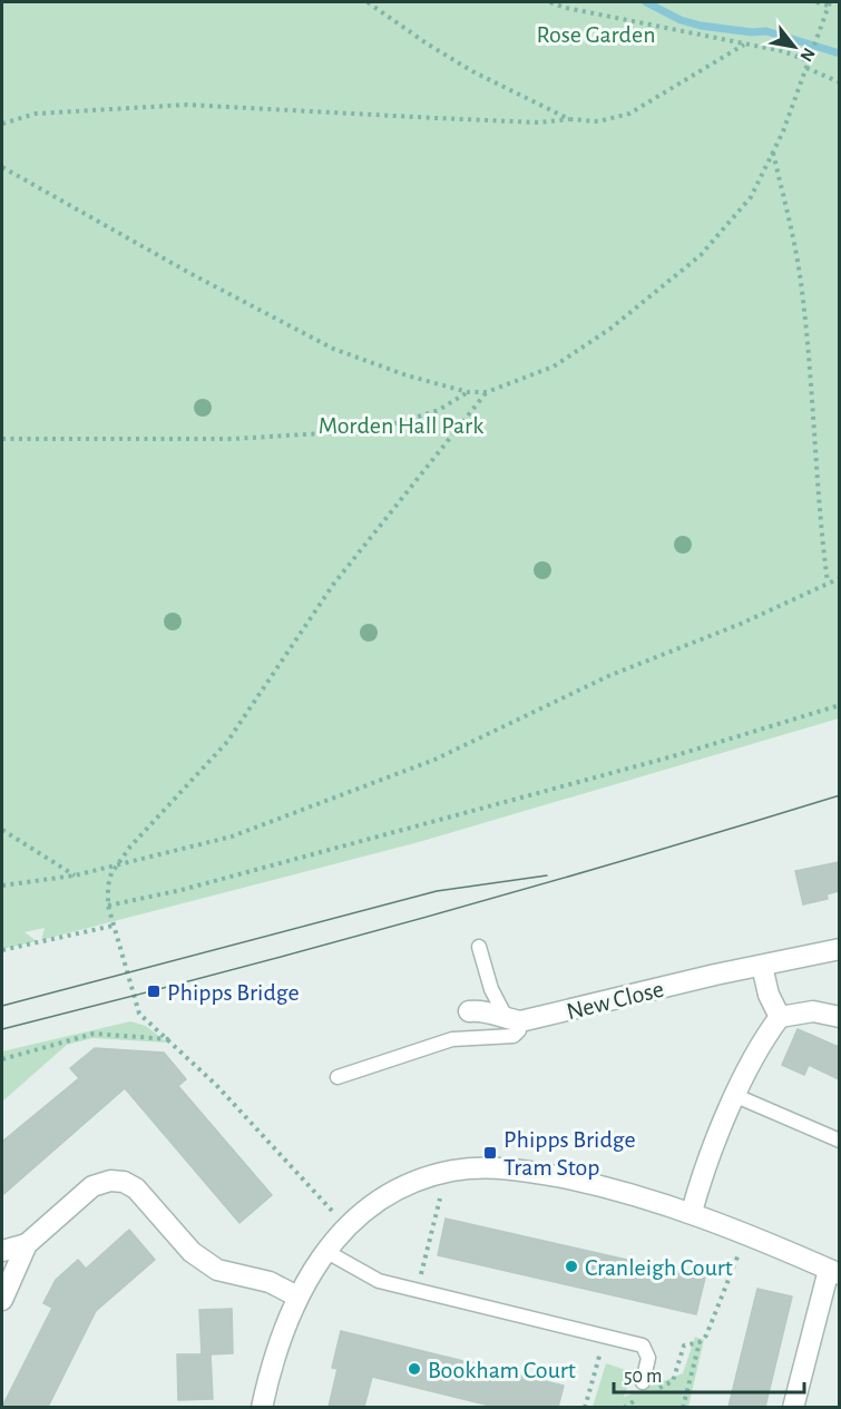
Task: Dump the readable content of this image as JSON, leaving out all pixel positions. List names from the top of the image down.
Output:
{
  "streets": {
    "street": ["New Close"]
  },
  "parks": ["Rose Garden", "Morden Hall Park"],
  "places": {
    "transit": ["Phipps Bridge", "Phipps Bridge Tram Stop"],
    "other": ["Cranleigh Court", "Bookham Court"]
  },
  "scale_bar": "50 m",
  "north": "bottom right"
}
